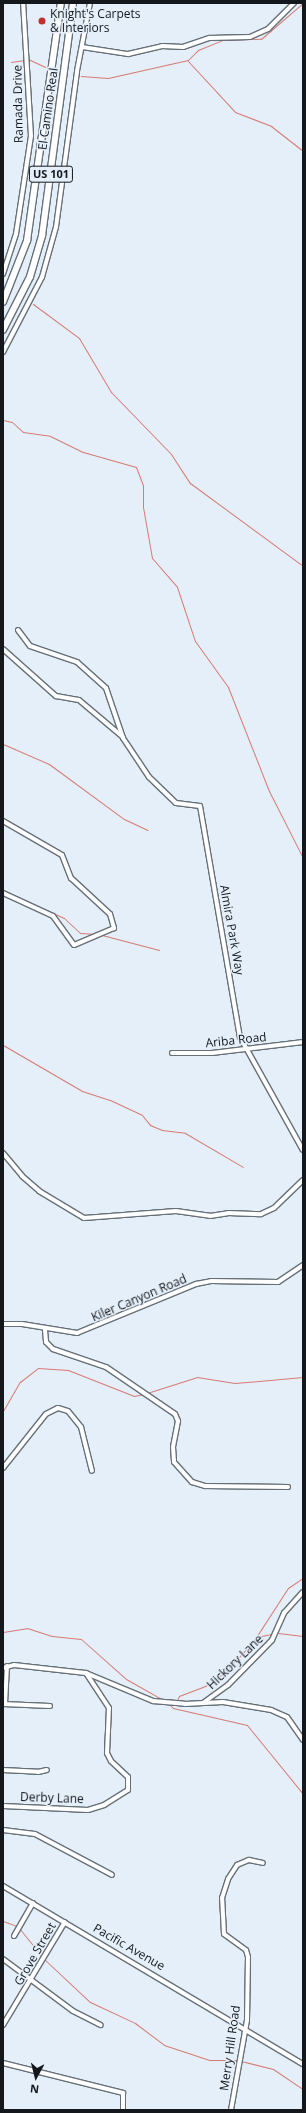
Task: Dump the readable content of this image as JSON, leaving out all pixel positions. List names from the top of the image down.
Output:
{
  "streets": {
    "highway": ["El Camino Real", "US 101"],
    "street": [
      "Ramada Drive",
      "Almira Park Way",
      "Ariba Road",
      "Kiler Canyon Road",
      "Hickory Lane",
      "Derby Lane",
      "Pacific Avenue",
      "Grove Street",
      "Merry Hill Road"
    ]
  },
  "crossings": [
    ["Almira Park Way", "Ariba Road"],
    ["Pacific Avenue", "Grove Street"],
    ["Pacific Avenue", "Merry Hill Road"]
  ],
  "places": ["Knight's Carpets & Interiors"],
  "north": "bottom"
}
